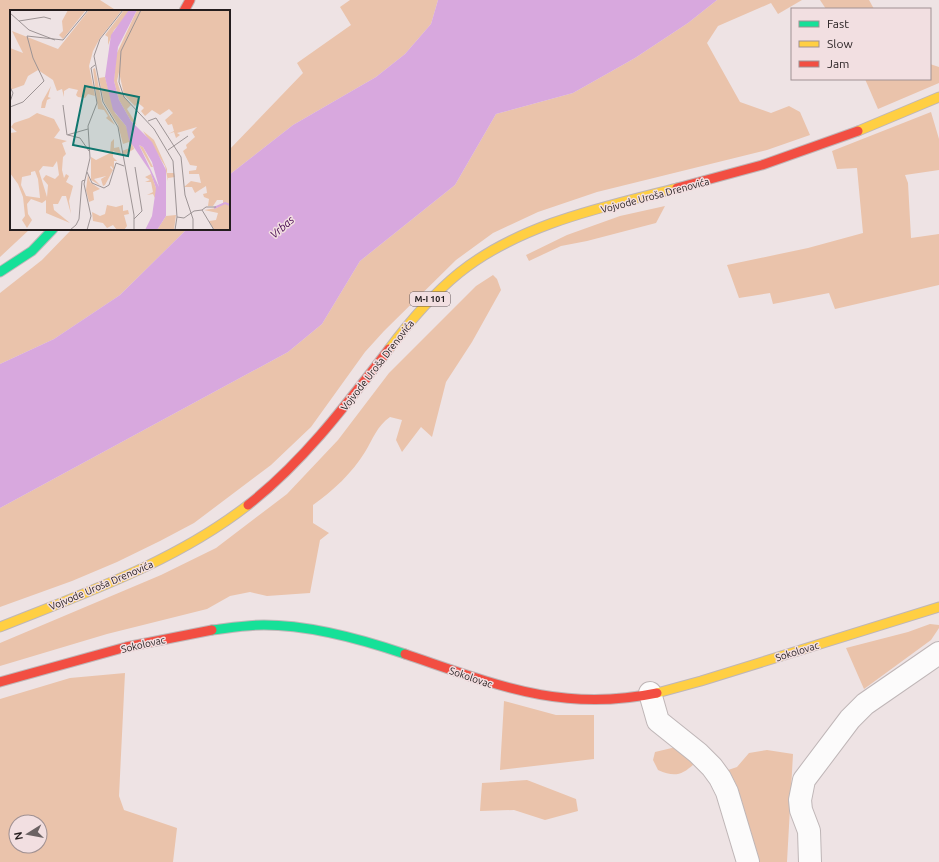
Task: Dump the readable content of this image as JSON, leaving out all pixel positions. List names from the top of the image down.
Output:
{
  "streets": {
    "main road": ["Vojvode Uroša Drenovića", "M-I 101", "Sokolovac"]
  },
  "water": ["Vrbas"],
  "legend": ["Fast", "Slow", "Jam"],
  "north": "left"
}
